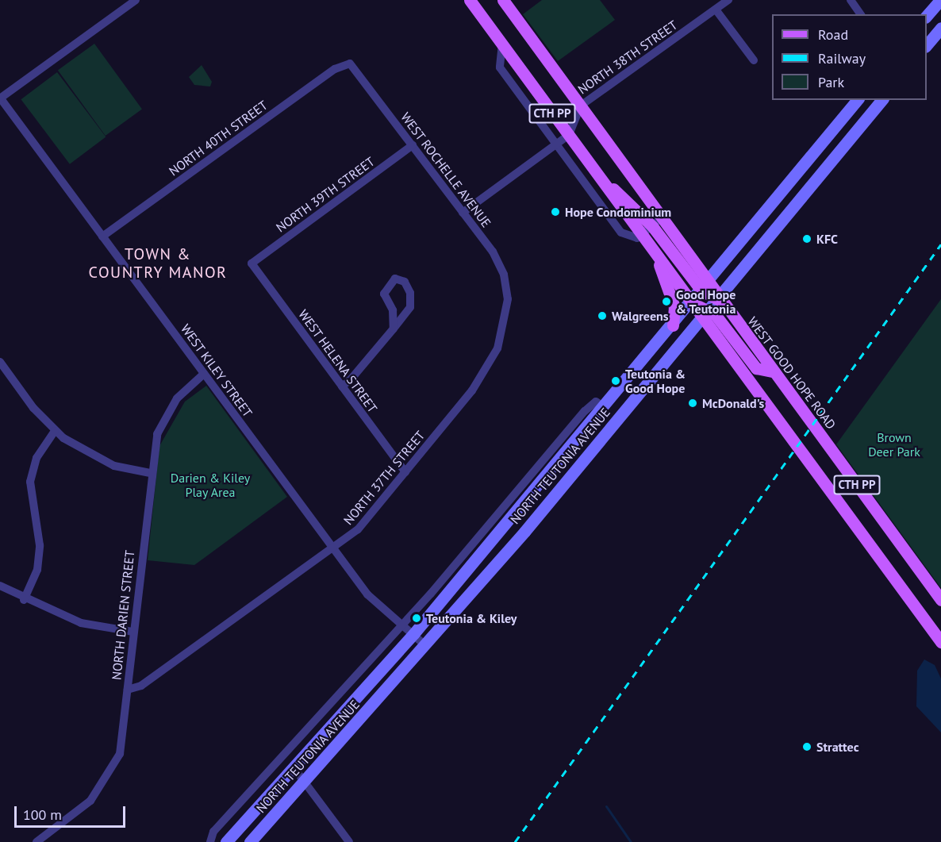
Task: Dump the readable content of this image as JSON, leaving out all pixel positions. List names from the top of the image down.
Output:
{
  "streets": {
    "main road": ["CTH PP", "WEST GOOD HOPE ROAD", "NORTH TEUTONIA AVENUE"],
    "street": [
      "NORTH 38TH STREET",
      "NORTH 40TH STREET",
      "WEST ROCHELLE AVENUE",
      "NORTH 39TH STREET",
      "WEST HELENA STREET",
      "WEST KILEY STREET",
      "NORTH 37TH STREET",
      "NORTH DARIEN STREET"
    ]
  },
  "crossings": [
    ["NORTH 38TH STREET", "CTH PP"],
    ["CTH PP", "NORTH TEUTONIA AVENUE"],
    ["NORTH 40TH STREET", "WEST ROCHELLE AVENUE"],
    ["NORTH 40TH STREET", "WEST KILEY STREET"],
    ["WEST ROCHELLE AVENUE", "NORTH 39TH STREET"],
    ["WEST ROCHELLE AVENUE", "NORTH 37TH STREET"],
    ["NORTH 39TH STREET", "WEST HELENA STREET"],
    ["WEST HELENA STREET", "NORTH 37TH STREET"],
    ["WEST KILEY STREET", "NORTH TEUTONIA AVENUE"],
    ["WEST KILEY STREET", "NORTH 37TH STREET"],
    ["WEST KILEY STREET", "NORTH DARIEN STREET"],
    ["WEST GOOD HOPE ROAD", "NORTH TEUTONIA AVENUE"],
    ["NORTH 37TH STREET", "NORTH DARIEN STREET"]
  ],
  "districts": ["TOWN & COUNTRY MANOR"],
  "parks": ["Brown Deer Park", "Darien & Kiley Play Area"],
  "places": [
    "Hope Condominium",
    "KFC",
    "Good Hope & Teutonia",
    "Walgreens",
    "Teutonia & Good Hope",
    "McDonald's",
    "Teutonia & Kiley",
    "Strattec"
  ],
  "legend": ["Road", "Railway", "Park"],
  "scale_bar": "100 m"
}
